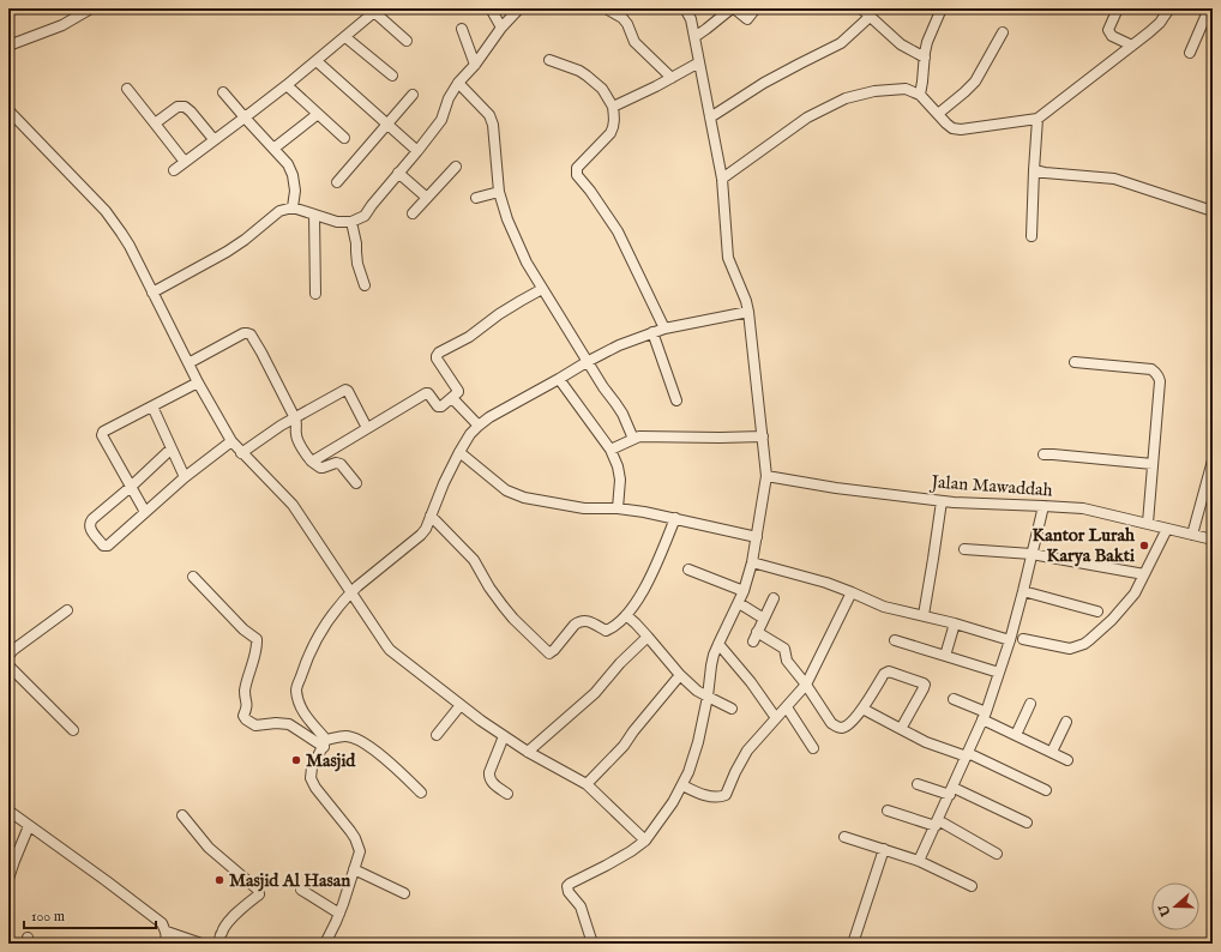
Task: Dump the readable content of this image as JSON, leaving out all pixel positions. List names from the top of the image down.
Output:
{
  "streets": {
    "street": ["Jalan Mawaddah"]
  },
  "places": ["Kantor Lurah Karya Bakti", "Masjid", "Masjid Al Hasan"],
  "scale_bar": "100 m",
  "north": "left"
}
